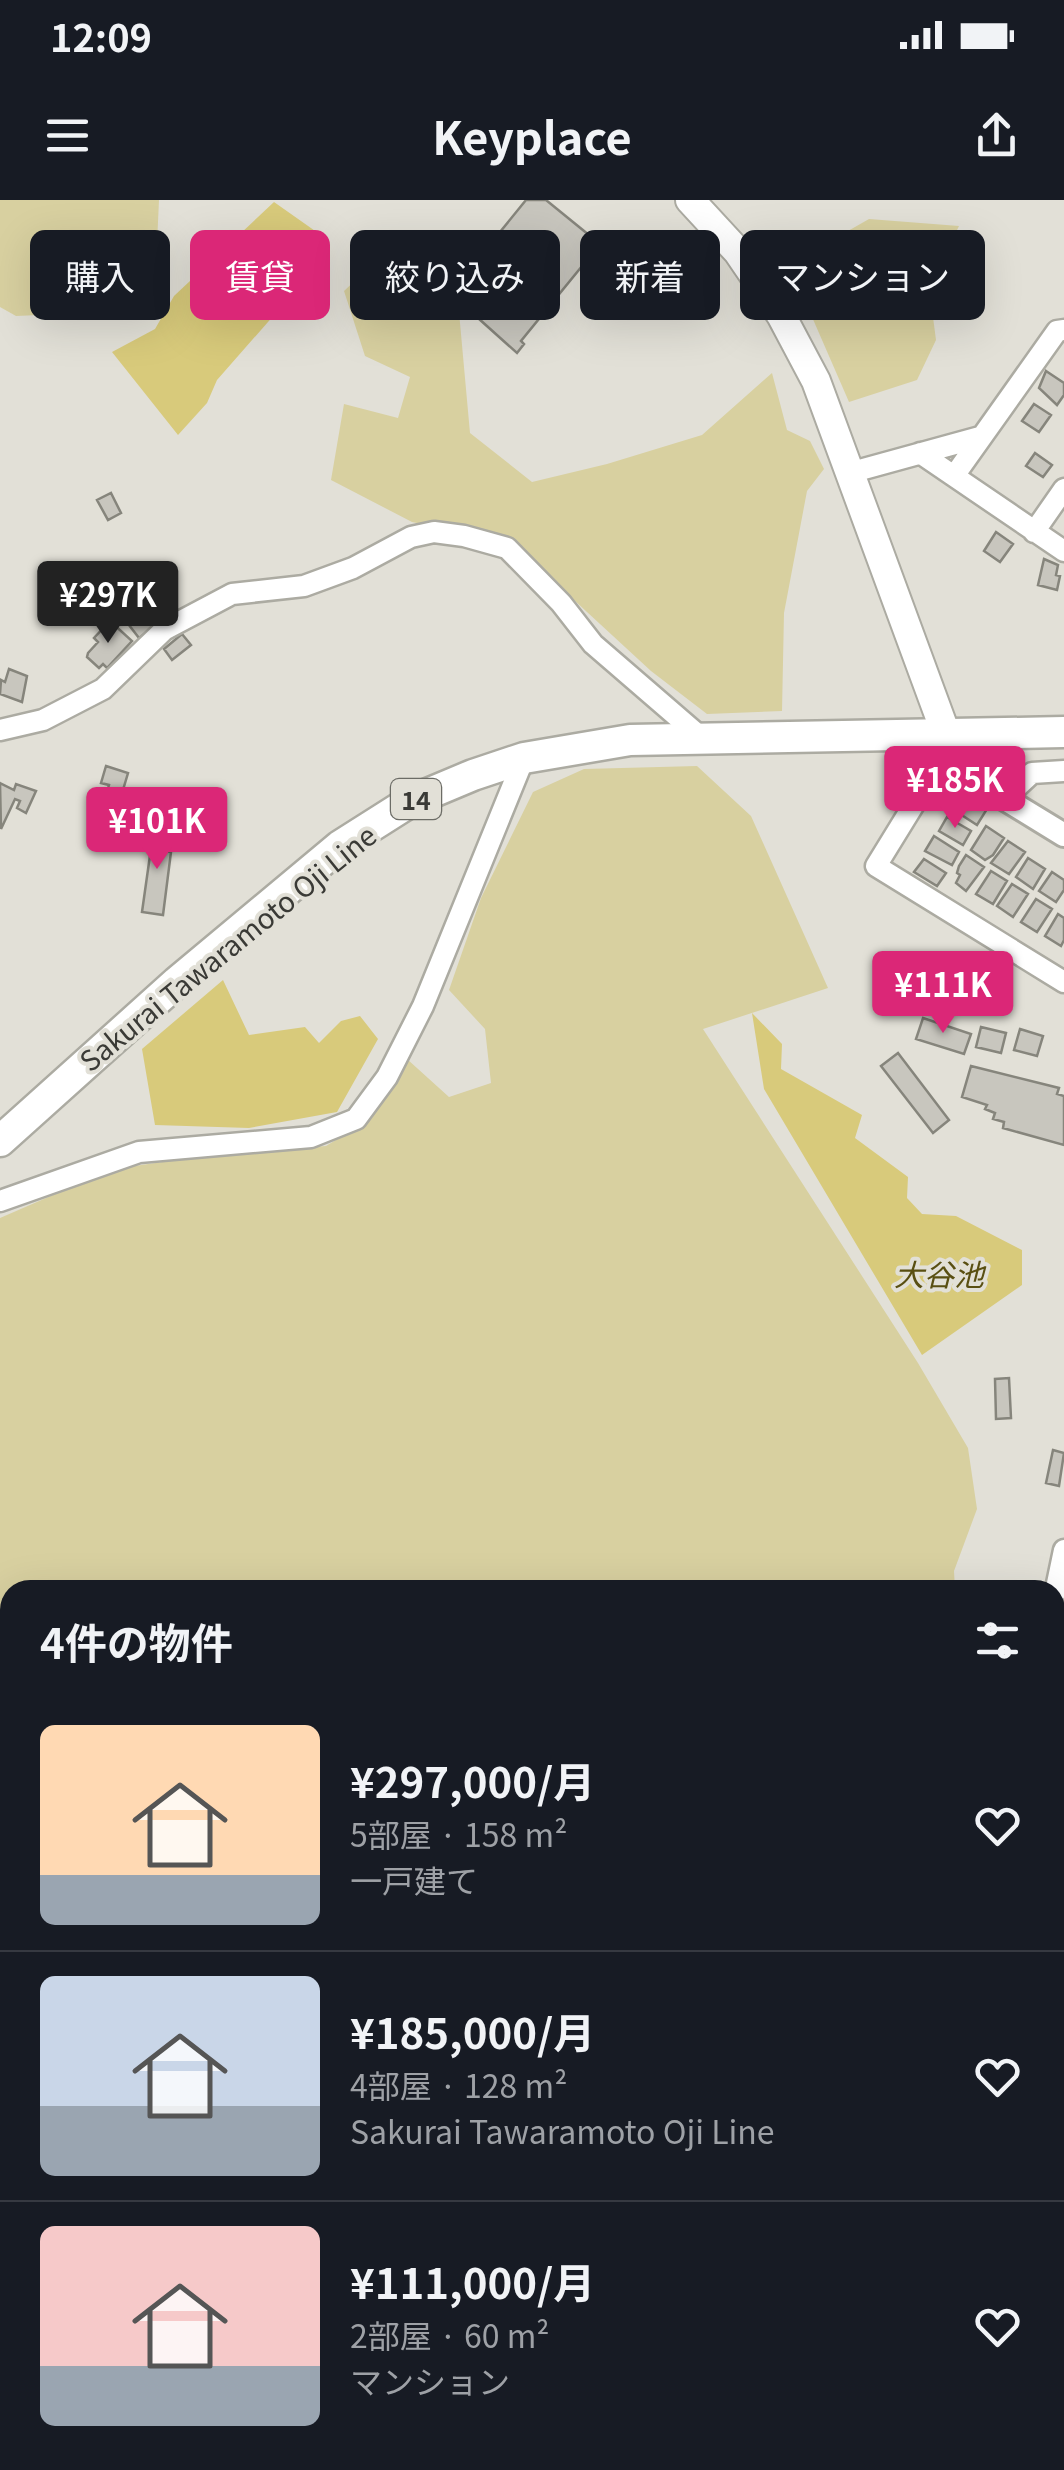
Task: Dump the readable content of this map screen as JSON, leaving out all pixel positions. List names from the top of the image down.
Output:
{
  "streets": {
    "main road": ["14", "Sakurai Tawaramoto Oji Line"]
  },
  "water": ["大谷池"],
  "page": {
    "status": "12:09",
    "header": "Keyplace",
    "chip": [
      "購入",
      "賃貸",
      "絞り込み",
      "新着",
      "マンション"
    ],
    "price": [
      "¥297K",
      "¥185K",
      "¥101K",
      "¥111K"
    ],
    "heading": "4件の物件",
    "list": [
      {
        "name": "¥297,000/月",
        "note": "5部屋 · 158 m² · 一戸建て"
      },
      {
        "name": "¥185,000/月",
        "note": "4部屋 · 128 m² · Sakurai Tawaramoto Oji Line"
      },
      {
        "name": "¥111,000/月",
        "note": "2部屋 · 60 m² · マンション"
      }
    ]
  }
}
